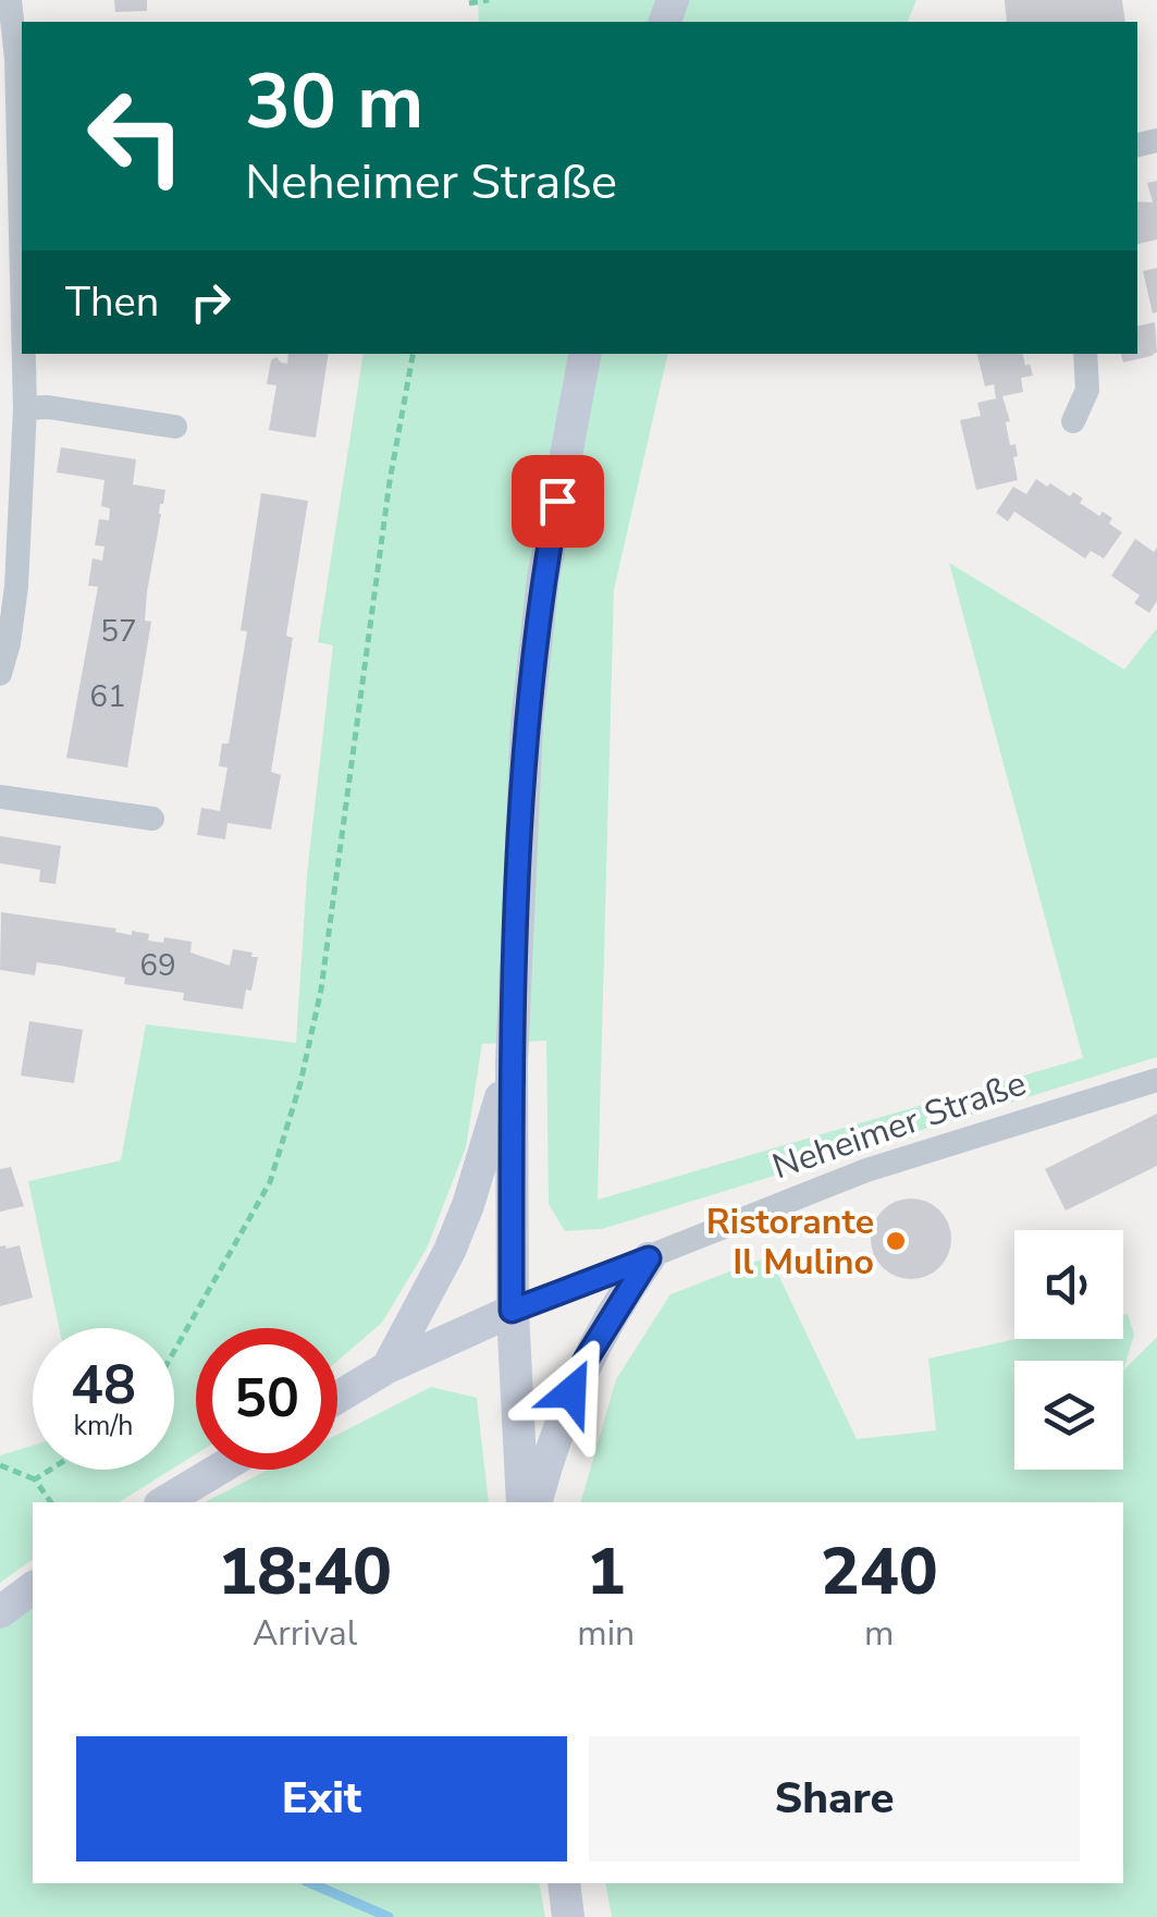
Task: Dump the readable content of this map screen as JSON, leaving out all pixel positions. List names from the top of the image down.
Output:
{
  "streets": {
    "main road": ["Neheimer Straße"]
  },
  "places": ["Ristorante Il Mulino"],
  "house_numbers": ["57", "61", "69"],
  "page": {
    "turn": ["30 m", "Neheimer Straße"],
    "then": "Then",
    "speed": "48 km/h",
    "limit": "50",
    "eta": [
      "18:40",
      "Arrival",
      "1",
      "min",
      "240",
      "m"
    ],
    "buttons": ["Exit", "Share"]
  }
}
